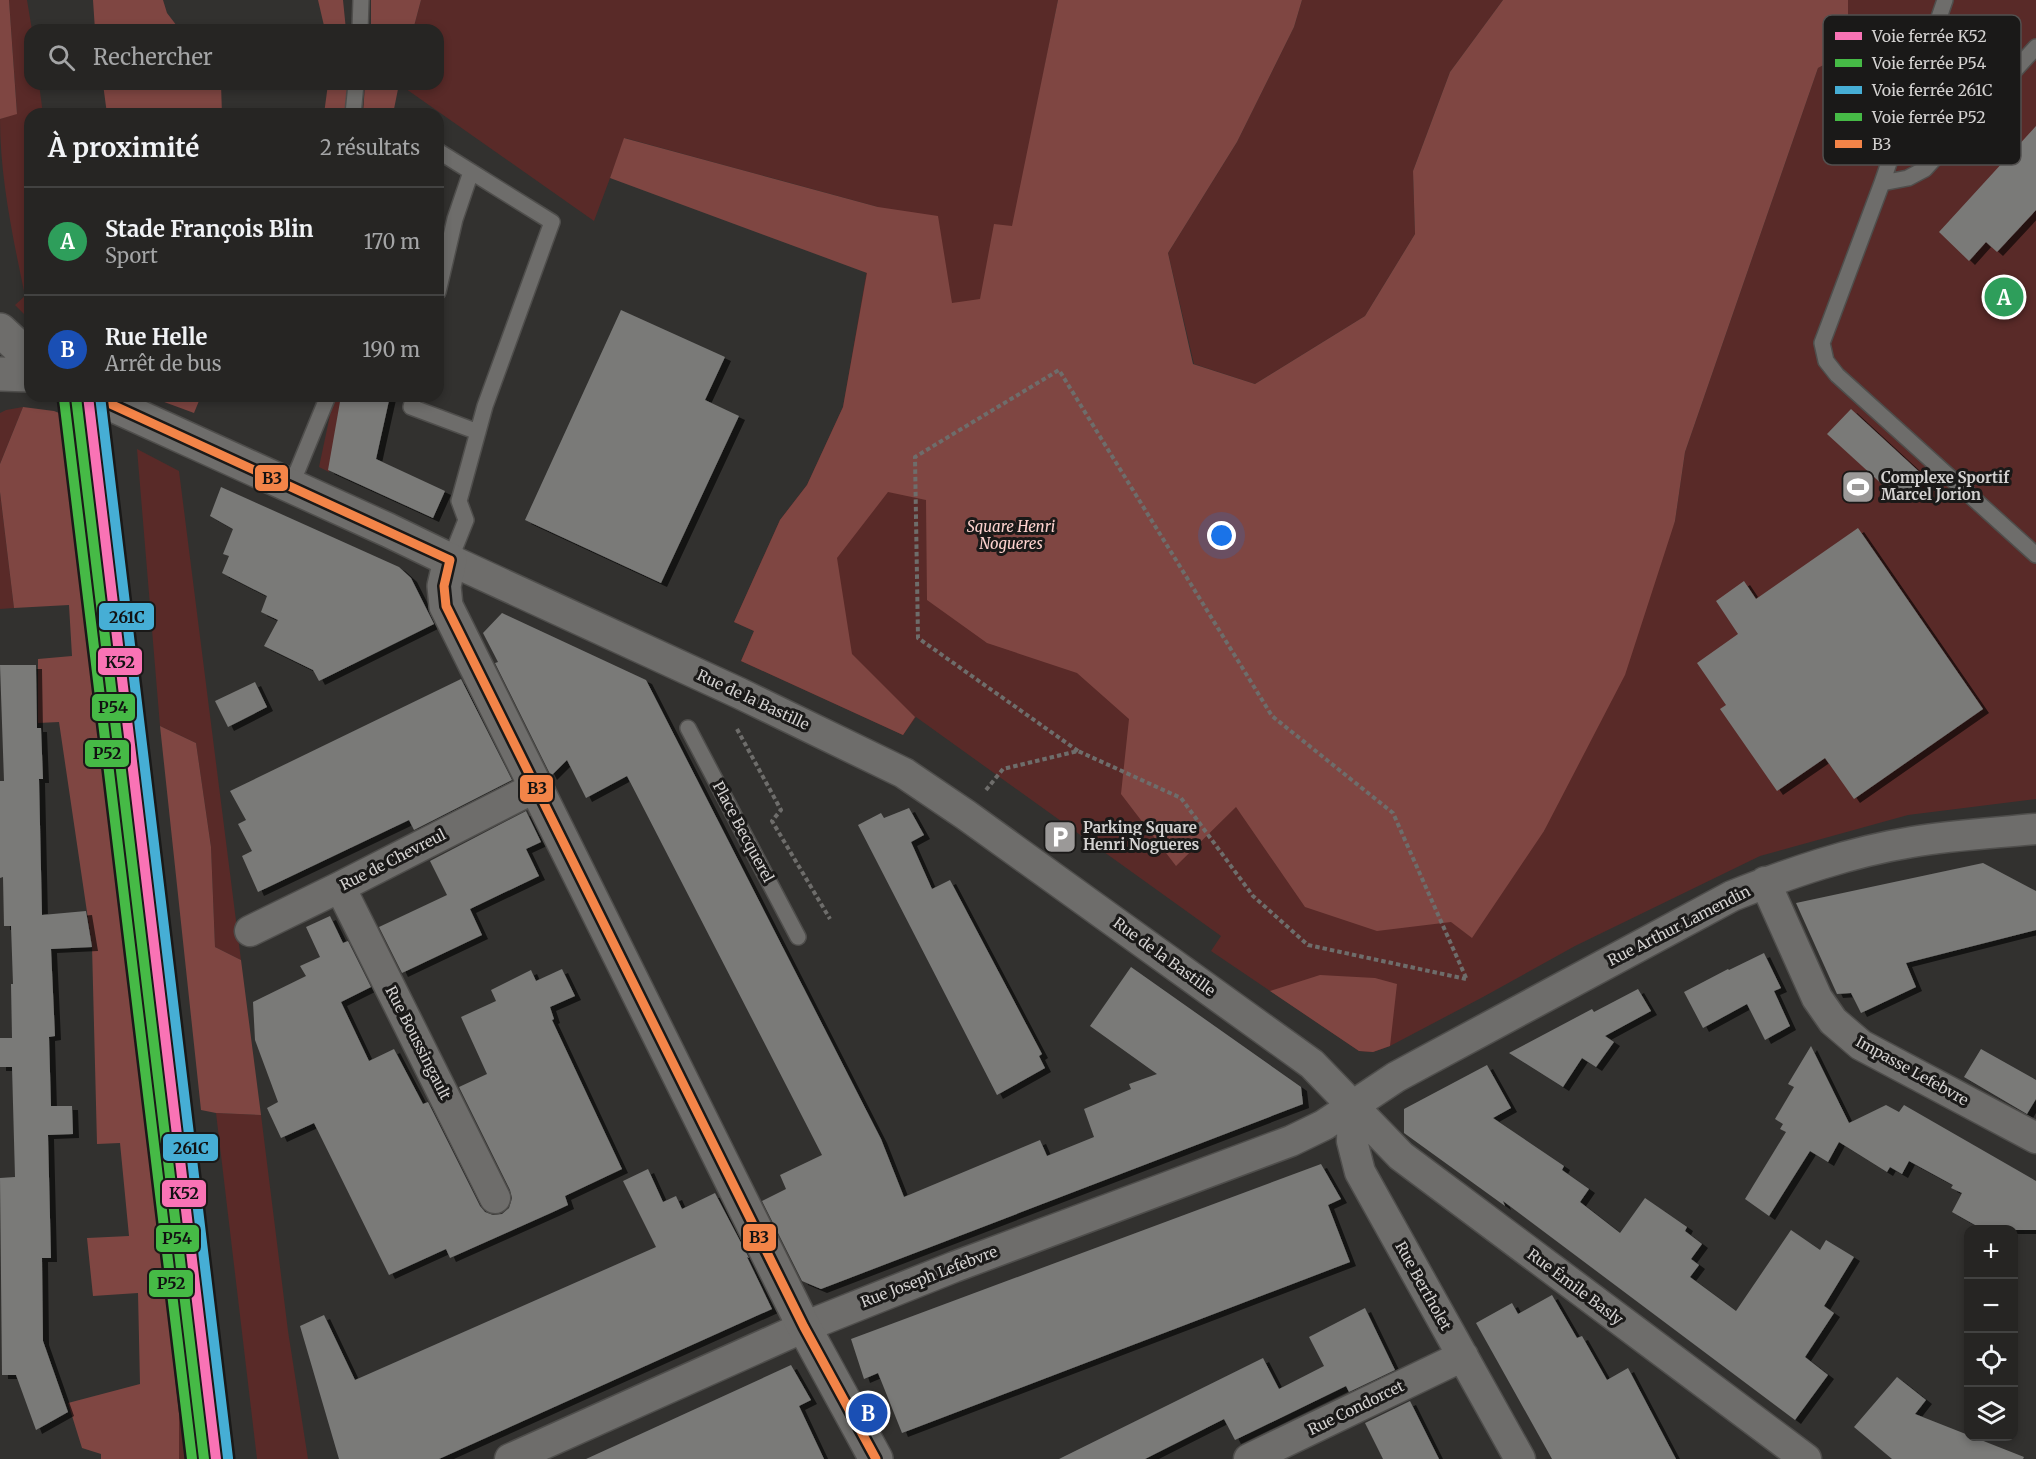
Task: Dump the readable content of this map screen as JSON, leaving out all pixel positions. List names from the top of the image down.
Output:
{
  "streets": {
    "street": [
      "Rue de la Bastille",
      "Rue de Chevreul",
      "Rue Arthur Lamendin",
      "Rue Boussingault",
      "Impasse Lefebvre",
      "Rue Joseph Lefebvre",
      "Rue Bertholet",
      "Rue Émile Basly",
      "Rue Condorcet"
    ],
    "lane": ["Place Becquerel"]
  },
  "crossings": [
    ["Rue de la Bastille", "Rue Arthur Lamendin"],
    ["Rue de la Bastille", "Rue Joseph Lefebvre"],
    ["Rue de la Bastille", "Rue Bertholet"],
    ["Rue de la Bastille", "Rue Émile Basly"],
    ["Rue de Chevreul", "Rue Boussingault"],
    ["Rue Arthur Lamendin", "Impasse Lefebvre"],
    ["Rue Arthur Lamendin", "Rue Joseph Lefebvre"],
    ["Rue Arthur Lamendin", "Rue Bertholet"],
    ["Rue Arthur Lamendin", "Rue Émile Basly"],
    ["Rue Joseph Lefebvre", "Rue Bertholet"],
    ["Rue Joseph Lefebvre", "Rue Émile Basly"],
    ["Rue Bertholet", "Rue Émile Basly"],
    ["Rue Bertholet", "Rue Condorcet"]
  ],
  "parks": ["Square Henri Nogueres"],
  "places": {
    "sports": ["Complexe Sportif Marcel Jorion"],
    "parking": ["Parking Square Henri Nogueres"]
  },
  "lines": [
    "rail line K52",
    "rail line P54",
    "rail line 261C",
    "rail line P52",
    "transit line B3"
  ],
  "legend": [
    "Voie ferrée K52",
    "Voie ferrée P54",
    "Voie ferrée 261C",
    "Voie ferrée P52",
    "B3"
  ],
  "page": {
    "search": "Rechercher",
    "heading": ["À proximité", "2 résultats"],
    "list": [
      {
        "mark": "A",
        "name": "Stade François Blin",
        "note": "Sport",
        "value": "170 m"
      },
      {
        "mark": "B",
        "name": "Rue Helle",
        "note": "Arrêt de bus",
        "value": "190 m"
      }
    ],
    "pins": ["A", "B"],
    "map_buttons": ["+", "−"]
  }
}
